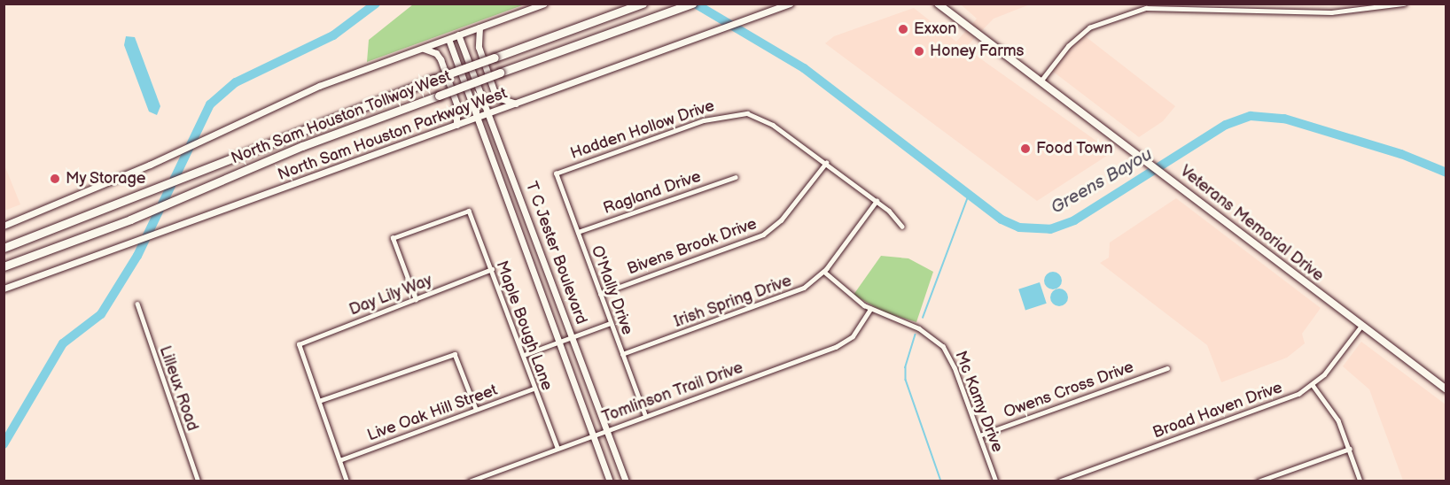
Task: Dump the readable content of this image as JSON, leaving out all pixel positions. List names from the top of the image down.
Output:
{
  "streets": {
    "highway": ["North Sam Houston Tollway West"],
    "main road": ["North Sam Houston Parkway West", "Veterans Memorial Drive", "T C Jester Boulevard"],
    "street": [
      "Hadden Hollow Drive",
      "Ragland Drive",
      "Bivens Brook Drive",
      "O'Mally Drive",
      "Day Lily Way",
      "Irish Spring Drive",
      "Maple Bough Lane",
      "Lilleux Road",
      "Owens Cross Drive",
      "Tomlinson Trail Drive",
      "Mc Kamy Drive",
      "Broad Haven Drive",
      "Live Oak Hill Street"
    ]
  },
  "crossings": [
    ["Hadden Hollow Drive", "Bivens Brook Drive"],
    ["Hadden Hollow Drive", "O'Mally Drive"],
    ["Hadden Hollow Drive", "Irish Spring Drive"],
    ["North Sam Houston Parkway West", "T C Jester Boulevard"],
    ["Ragland Drive", "O'Mally Drive"],
    ["Veterans Memorial Drive", "Broad Haven Drive"],
    ["Bivens Brook Drive", "O'Mally Drive"],
    ["T C Jester Boulevard", "Tomlinson Trail Drive"],
    ["O'Mally Drive", "Irish Spring Drive"],
    ["O'Mally Drive", "Tomlinson Trail Drive"],
    ["Day Lily Way", "Maple Bough Lane"],
    ["Irish Spring Drive", "Mc Kamy Drive"],
    ["Maple Bough Lane", "Tomlinson Trail Drive"],
    ["Maple Bough Lane", "Live Oak Hill Street"],
    ["Owens Cross Drive", "Mc Kamy Drive"],
    ["Tomlinson Trail Drive", "Mc Kamy Drive"]
  ],
  "water": ["Greens Bayou"],
  "places": [
    "Exxon",
    "Honey Farms",
    "Food Town",
    "My Storage"
  ]
}
